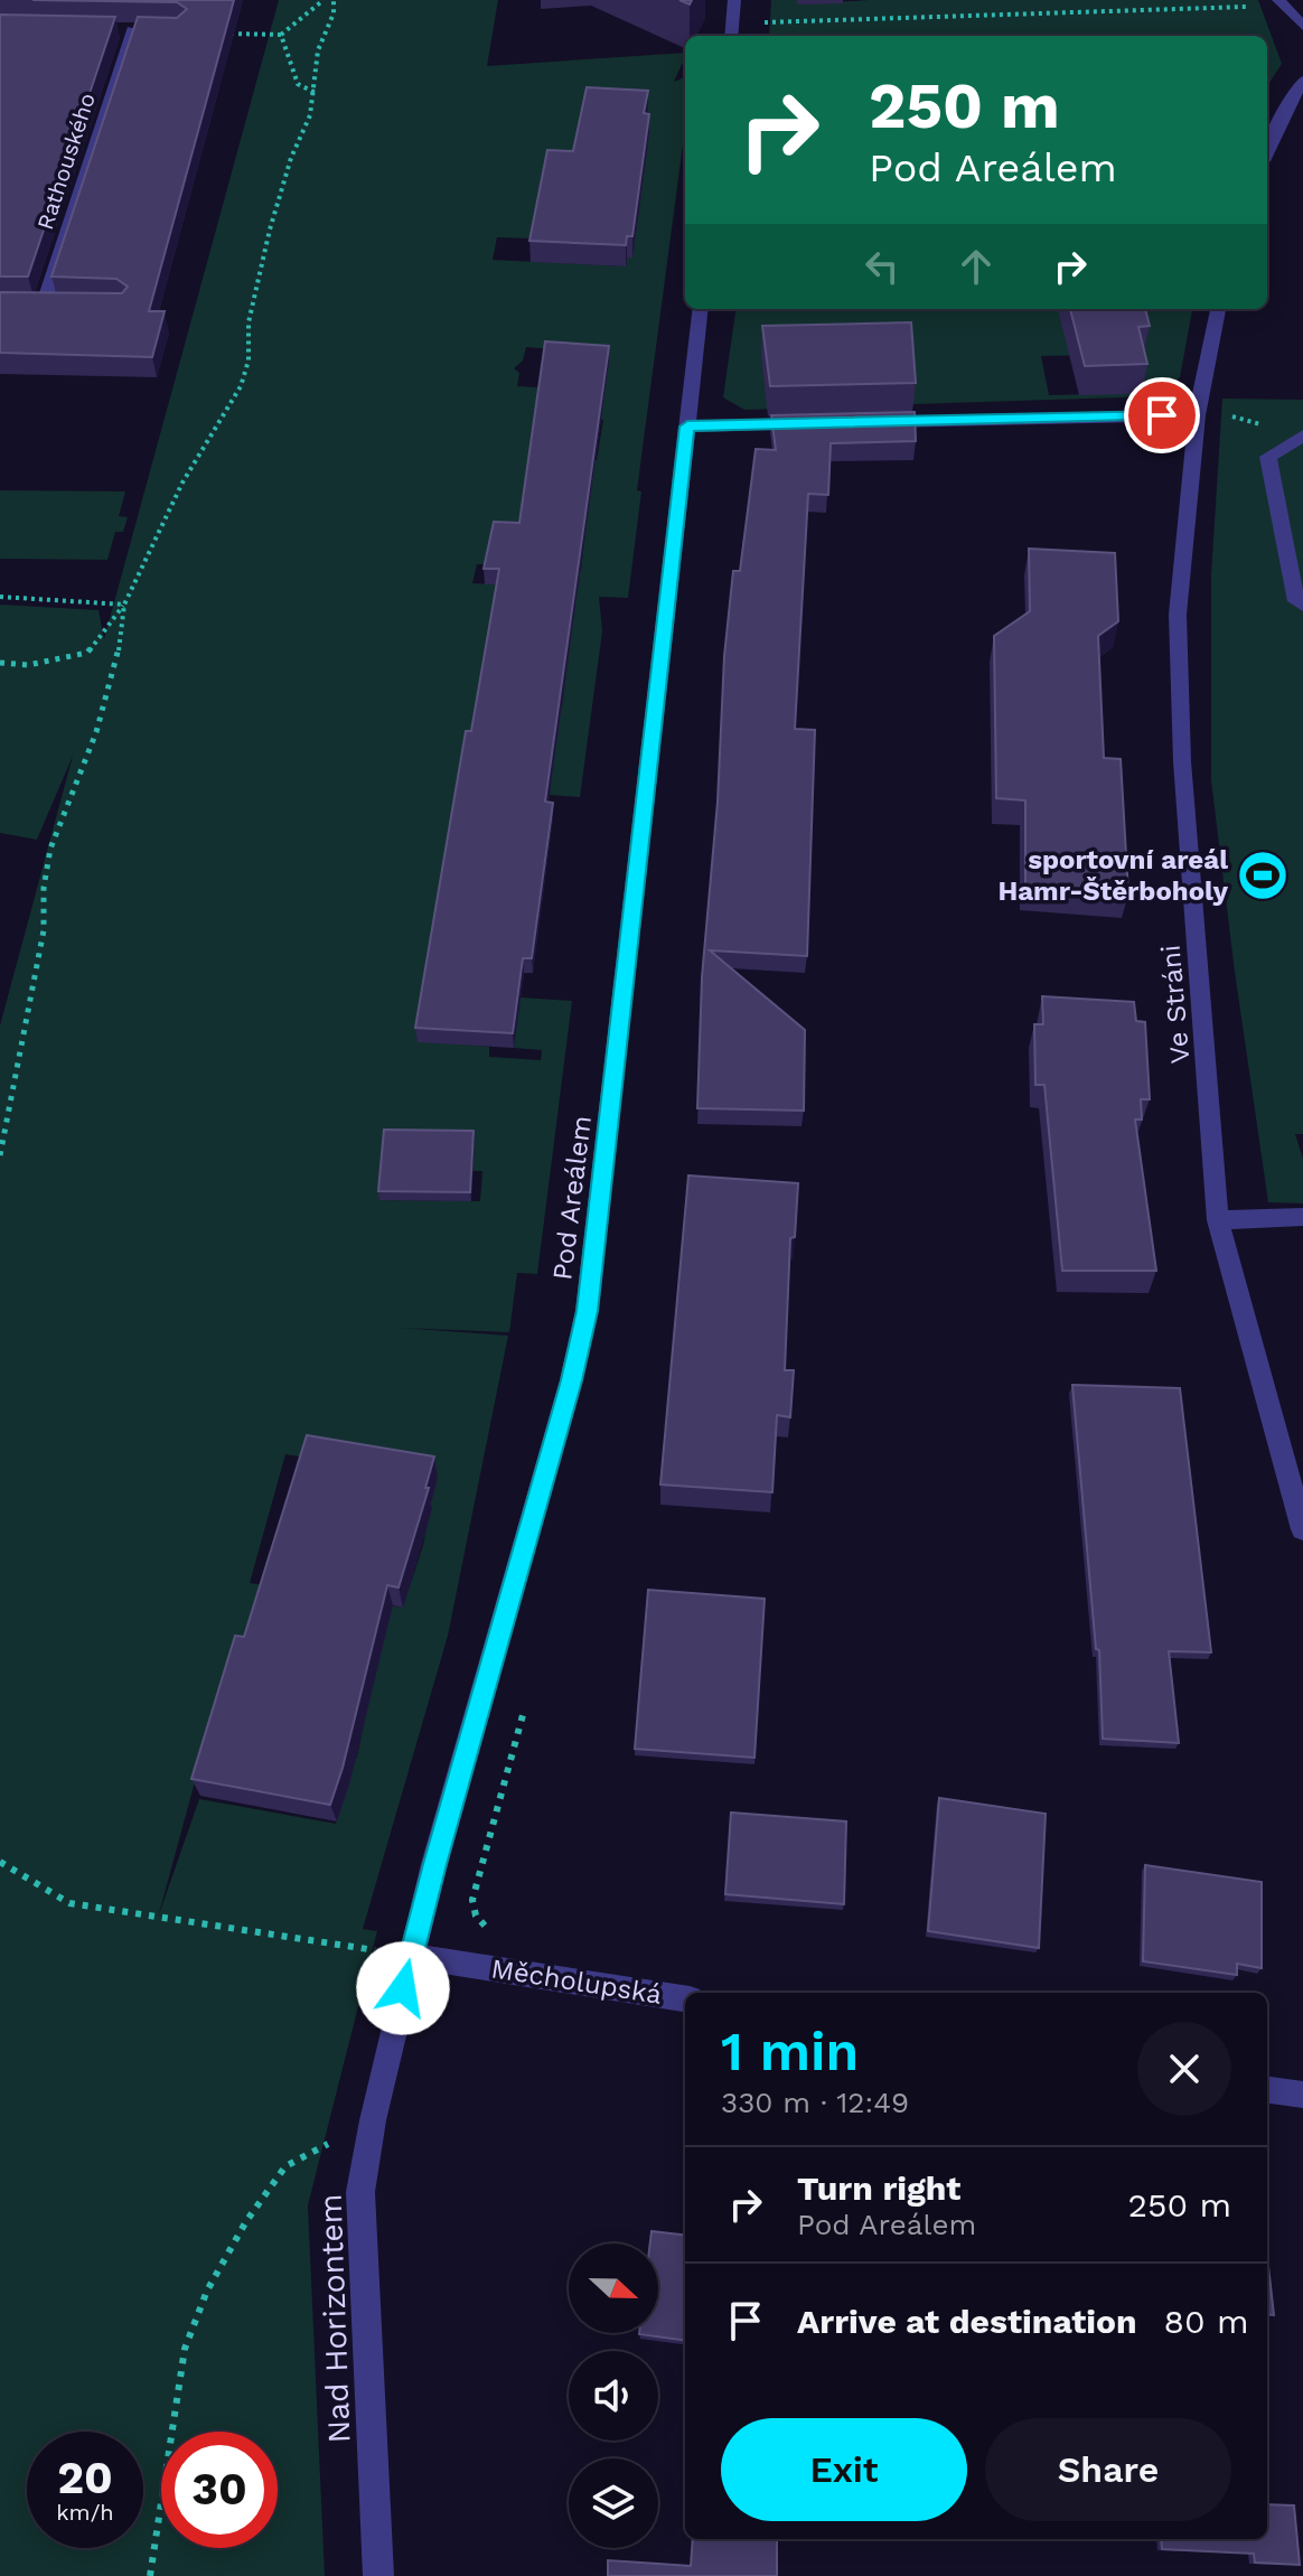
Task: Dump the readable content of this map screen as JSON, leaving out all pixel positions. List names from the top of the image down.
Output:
{
  "streets": {
    "street": [
      "Rathouského",
      "Ve Stráni",
      "Pod Areálem",
      "Měcholupská",
      "Nad Horizontem"
    ]
  },
  "crossings": [
    ["Pod Areálem", "Měcholupská"],
    ["Pod Areálem", "Nad Horizontem"],
    ["Měcholupská", "Nad Horizontem"]
  ],
  "places": {
    "sports": ["sportovní areál Hamr-Štěrboholy"]
  },
  "north": "right",
  "page": {
    "turn": ["250 m", "Pod Areálem"],
    "heading": ["1 min", "330 m · 12:49"],
    "list": [
      {
        "name": "Turn right",
        "note": "Pod Areálem",
        "value": "250 m"
      },
      {
        "name": "Arrive at destination",
        "value": "80 m"
      }
    ],
    "buttons": ["Exit", "Share"],
    "speed": "20 km/h",
    "limit": "30"
  }
}
